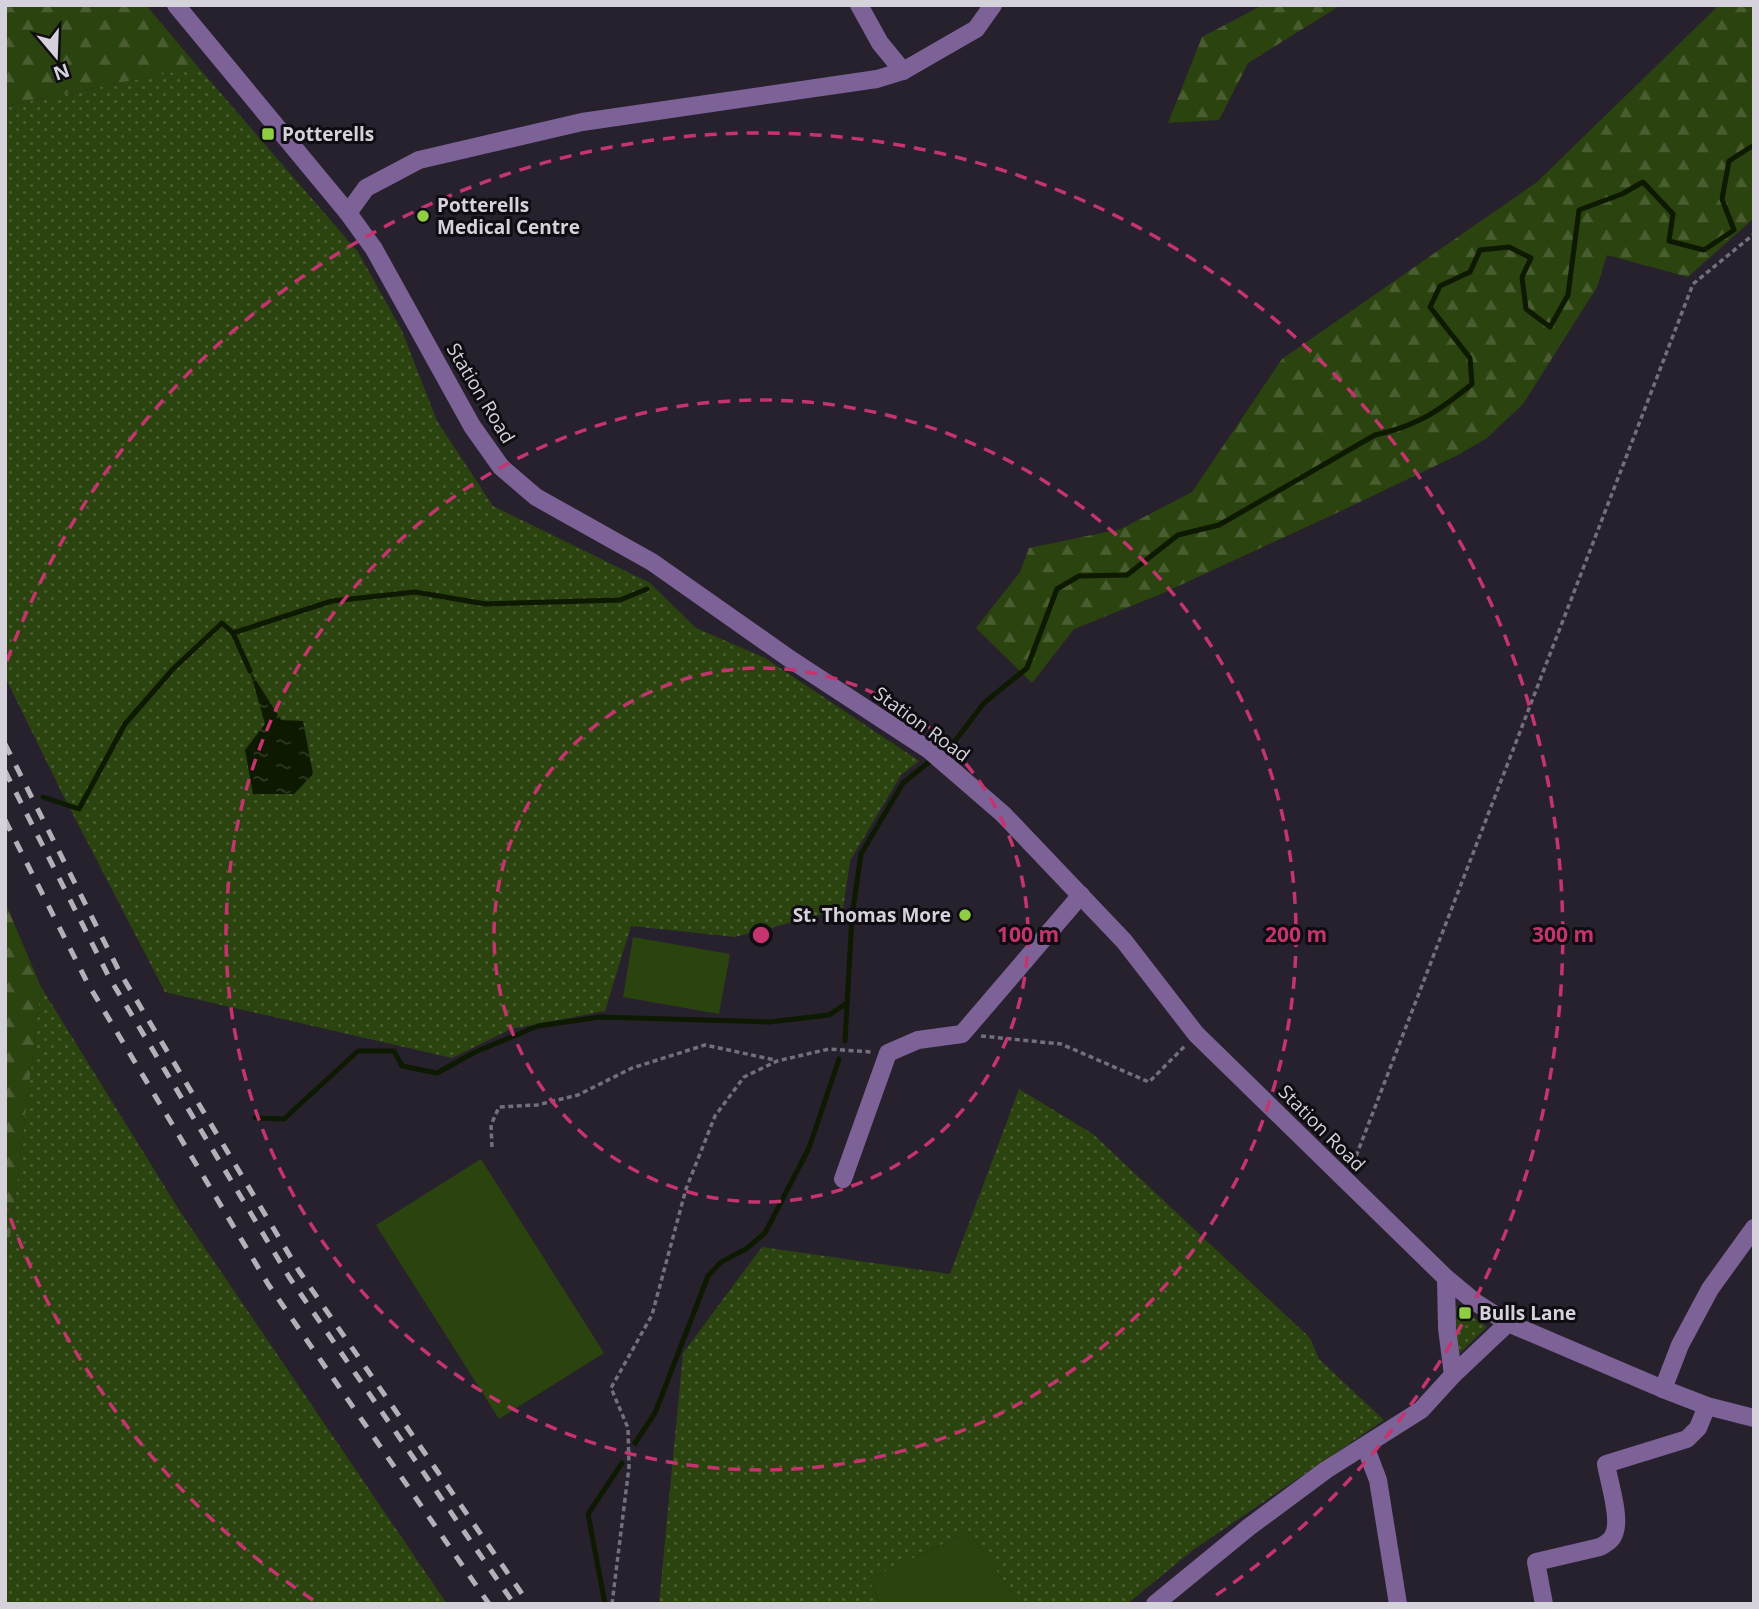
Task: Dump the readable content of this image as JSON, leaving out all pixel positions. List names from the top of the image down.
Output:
{
  "streets": {
    "street": ["Station Road"]
  },
  "places": {
    "transit": ["Potterells", "Bulls Lane"],
    "other": ["Potterells Medical Centre", "St. Thomas More"]
  },
  "north": "bottom",
  "rings": ["100 m", "200 m", "300 m"]
}
